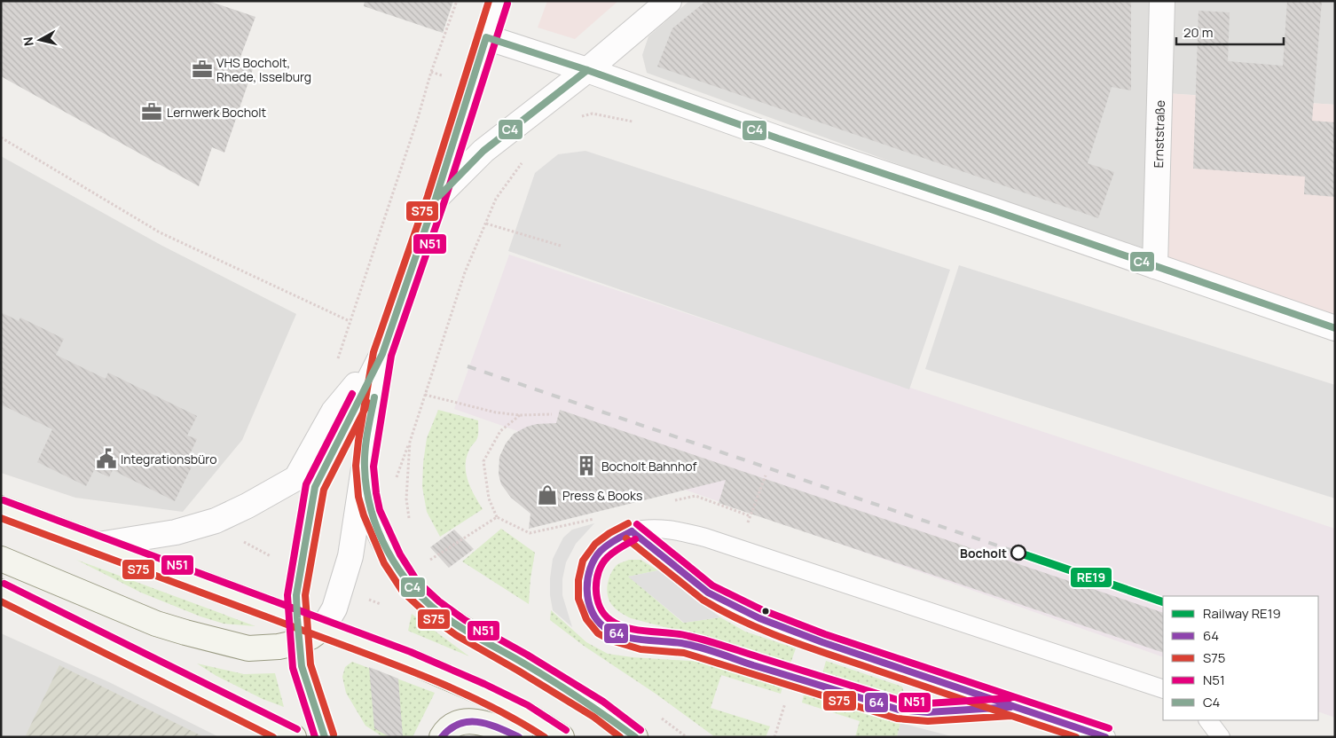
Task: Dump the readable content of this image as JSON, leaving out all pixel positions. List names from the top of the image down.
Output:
{
  "streets": {
    "street": ["Ernststraße"]
  },
  "places": {
    "office": ["VHS Bocholt, Rhede, Isselburg", "Lernwerk Bocholt"],
    "public building": ["Integrationsbüro"],
    "building": ["Bocholt Bahnhof"],
    "shop": ["Press & Books"],
    "other": ["Bocholt"]
  },
  "lines": [
    "transit line S75",
    "transit line N51",
    "transit line C4",
    "transit line 64",
    "rail line RE19"
  ],
  "legend": [
    "Railway RE19",
    "64",
    "S75",
    "N51",
    "C4"
  ],
  "scale_bar": "20 m",
  "north": "left"
}
